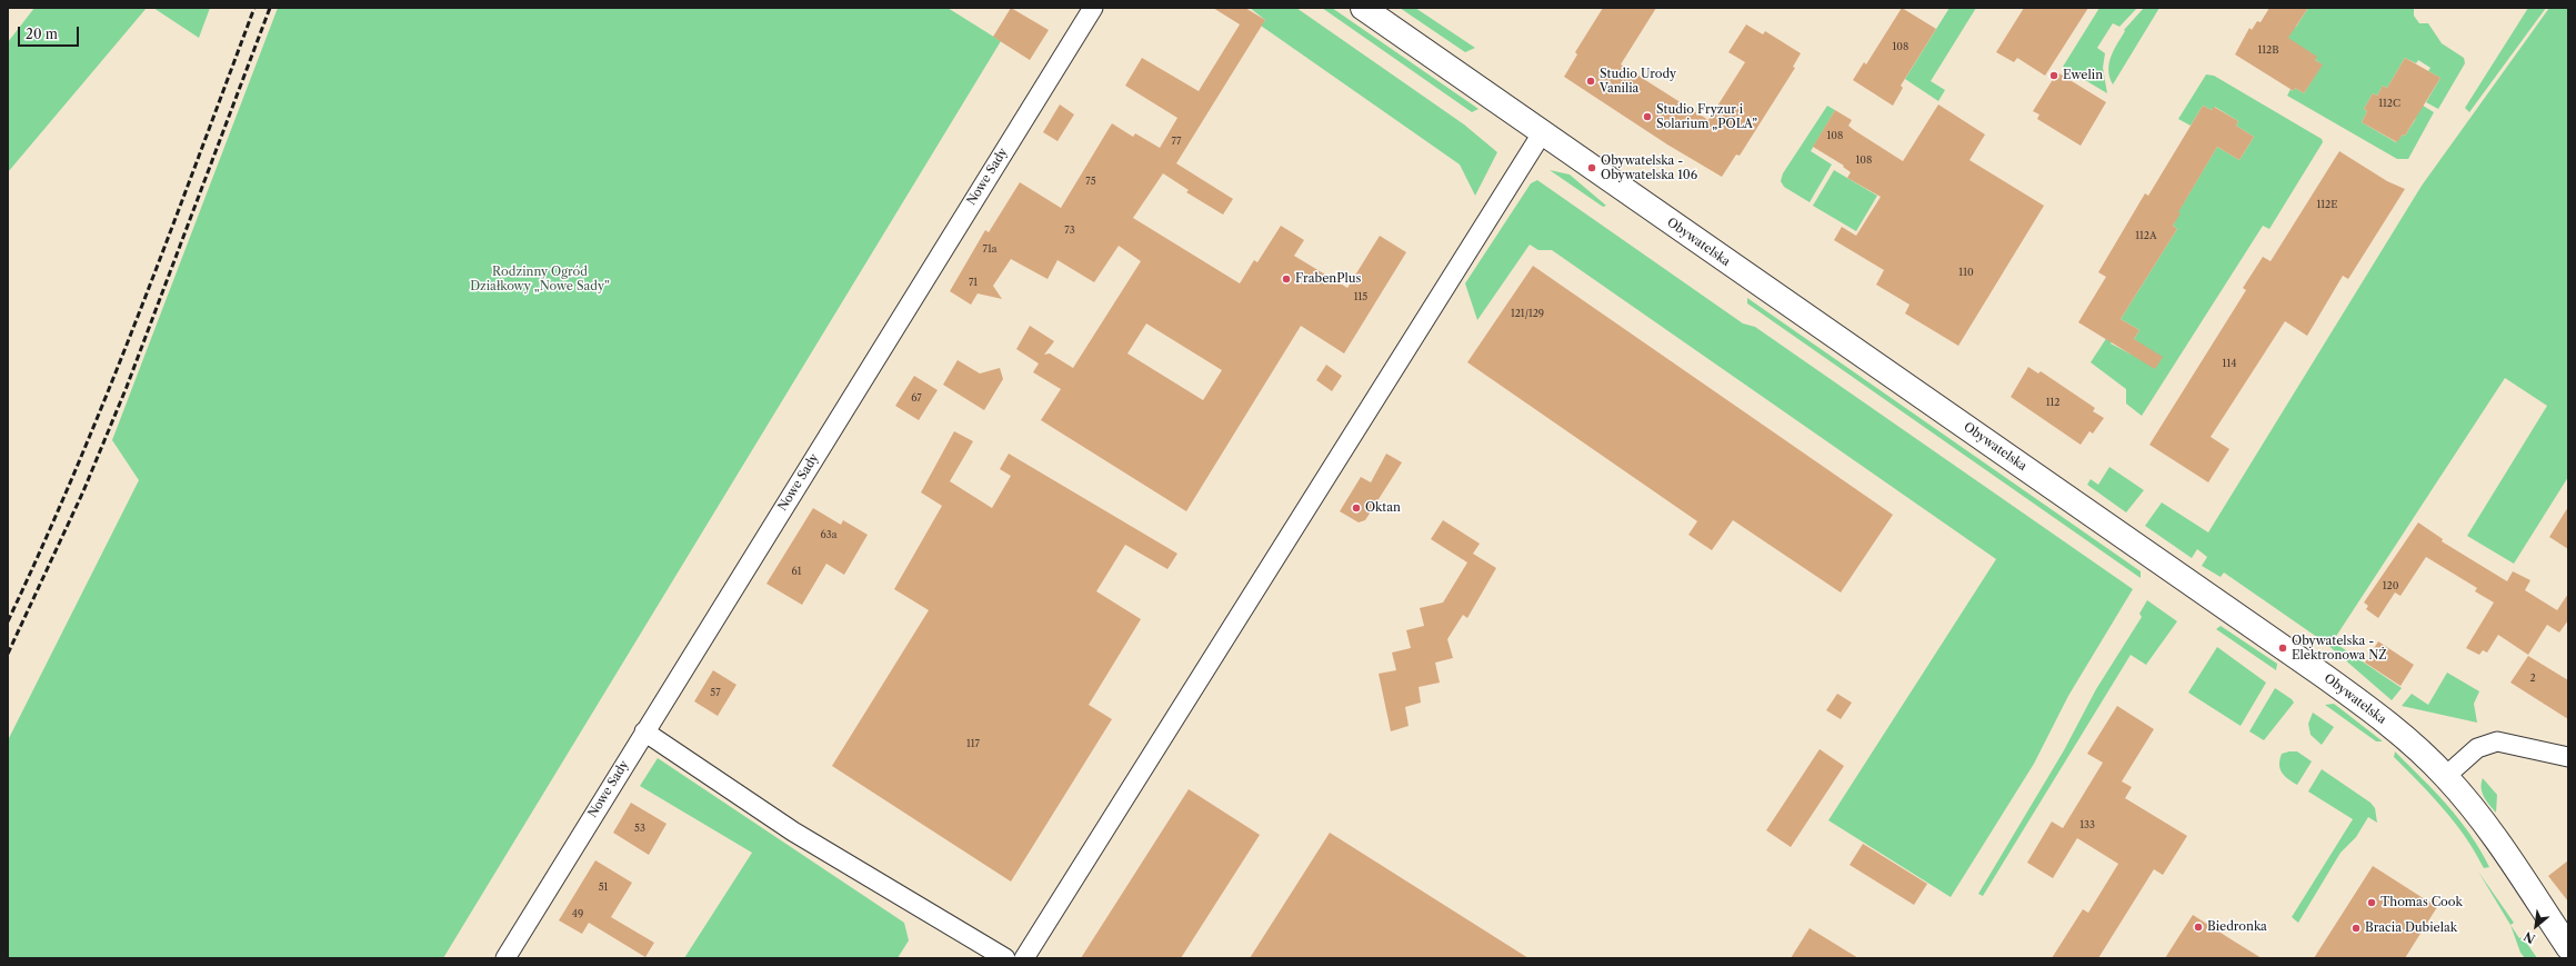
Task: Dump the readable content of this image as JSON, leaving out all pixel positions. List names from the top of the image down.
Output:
{
  "streets": {
    "main road": ["Obywatelska"],
    "street": ["Nowe Sady"]
  },
  "parks": ["Rodzinny Ogród Działkowy „Nowe Sady”"],
  "places": [
    "Ewelin",
    "Studio Urody Vanilia",
    "Studio Fryzur i Solarium „POLA”",
    "Obywatelska - Obywatelska 106",
    "FrabenPlus",
    "Oktan",
    "Obywatelska - Elektronowa NŻ",
    "Thomas Cook",
    "Biedronka",
    "Bracia Dubielak"
  ],
  "house_numbers": [
    "108",
    "112B",
    "112C",
    "108",
    "77",
    "108",
    "75",
    "112E",
    "73",
    "112A",
    "71a",
    "110",
    "71",
    "115",
    "121/129",
    "114",
    "67",
    "112",
    "63a",
    "61",
    "120",
    "2",
    "57",
    "117",
    "133",
    "53",
    "51",
    "49"
  ],
  "scale_bar": "20 m",
  "north": "bottom left"
}
